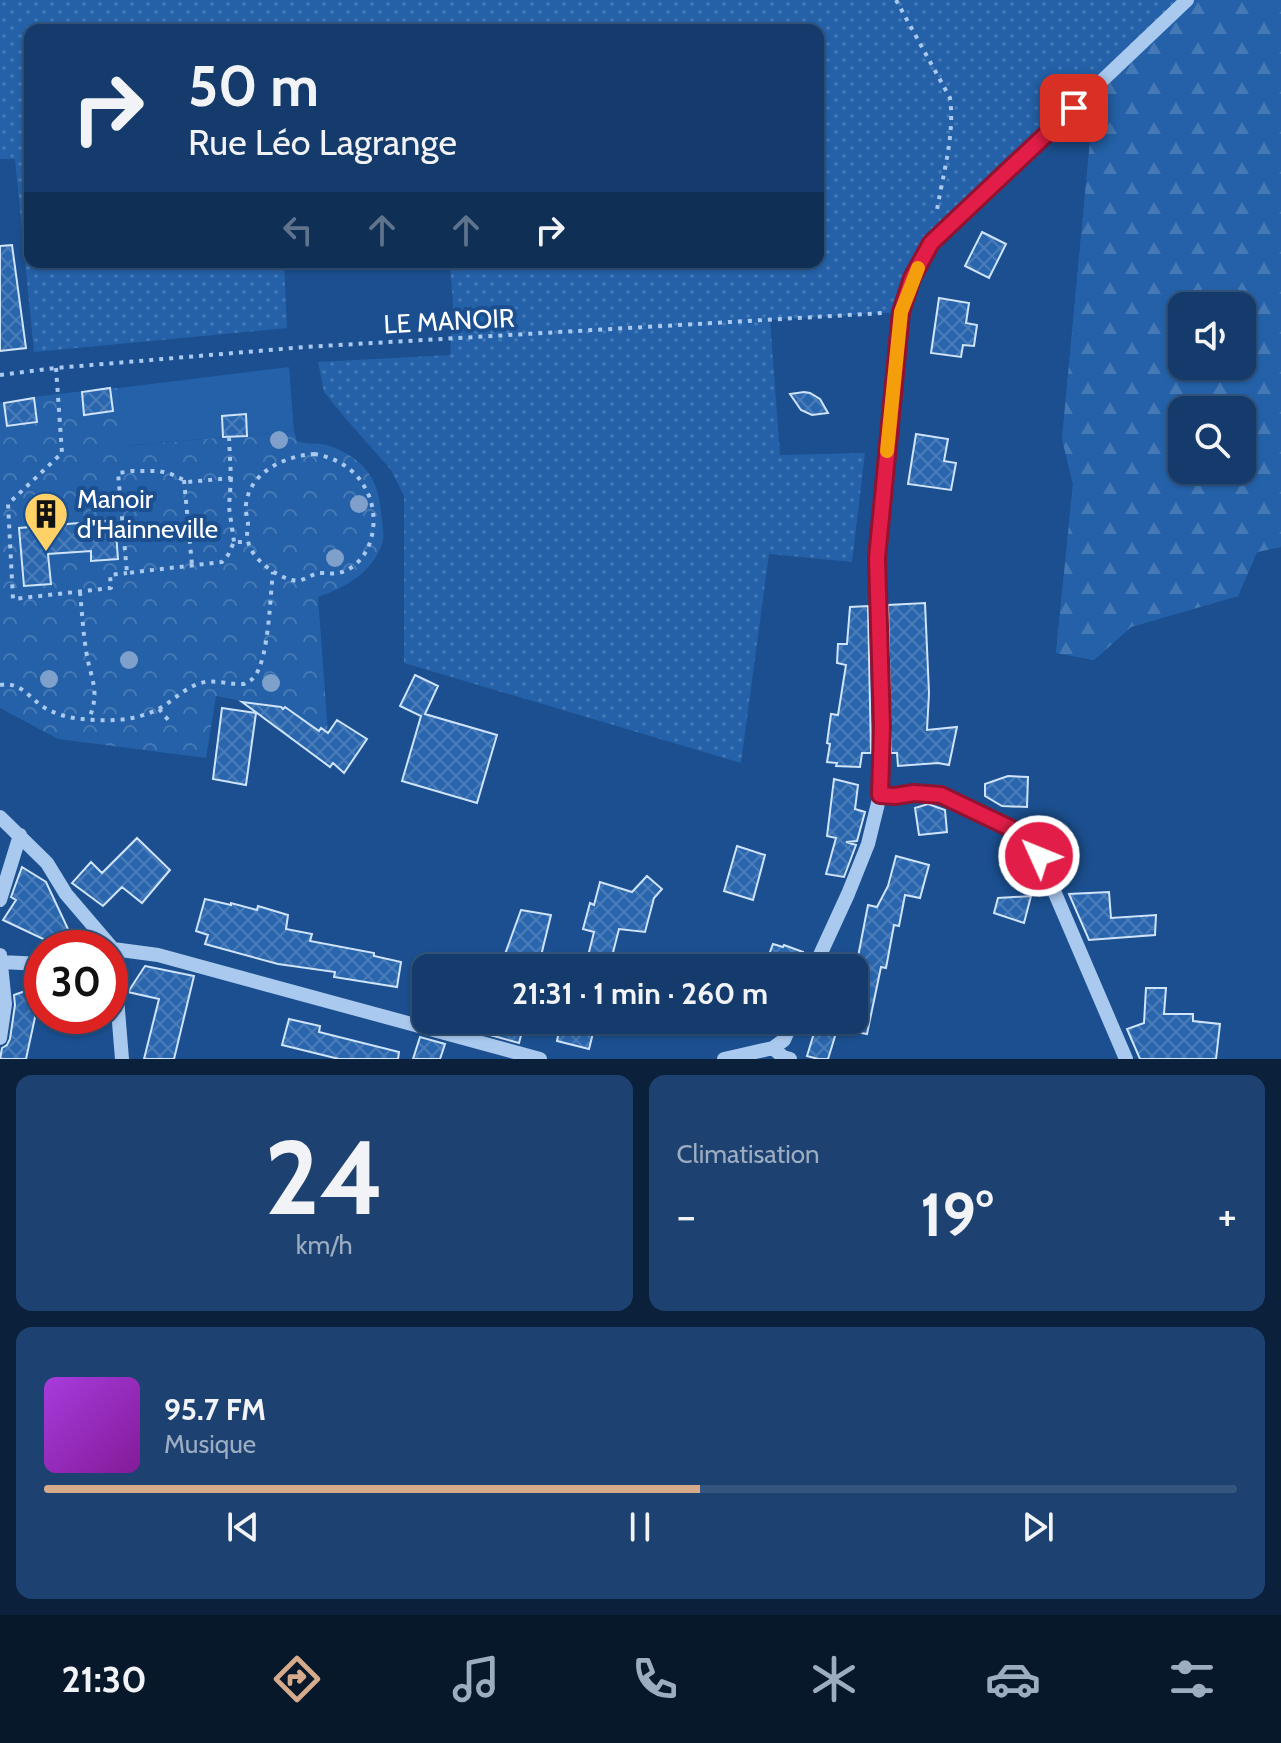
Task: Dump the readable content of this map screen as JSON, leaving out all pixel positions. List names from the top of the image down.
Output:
{
  "streets": {
    "path": ["LE MANOIR"]
  },
  "places": {
    "building": ["Manoir d'Hainneville"]
  },
  "page": {
    "turn": ["50 m", "Rue Léo Lagrange"],
    "limit": "30",
    "trip": "21:31 · 1 min · 260 m",
    "tile": [
      ["24", "km/h"],
      "Climatisation"
    ],
    "heat": ["−", "19°", "+"],
    "song": ["95.7 FM", "Musique"],
    "tabs": "21:30"
  }
}
